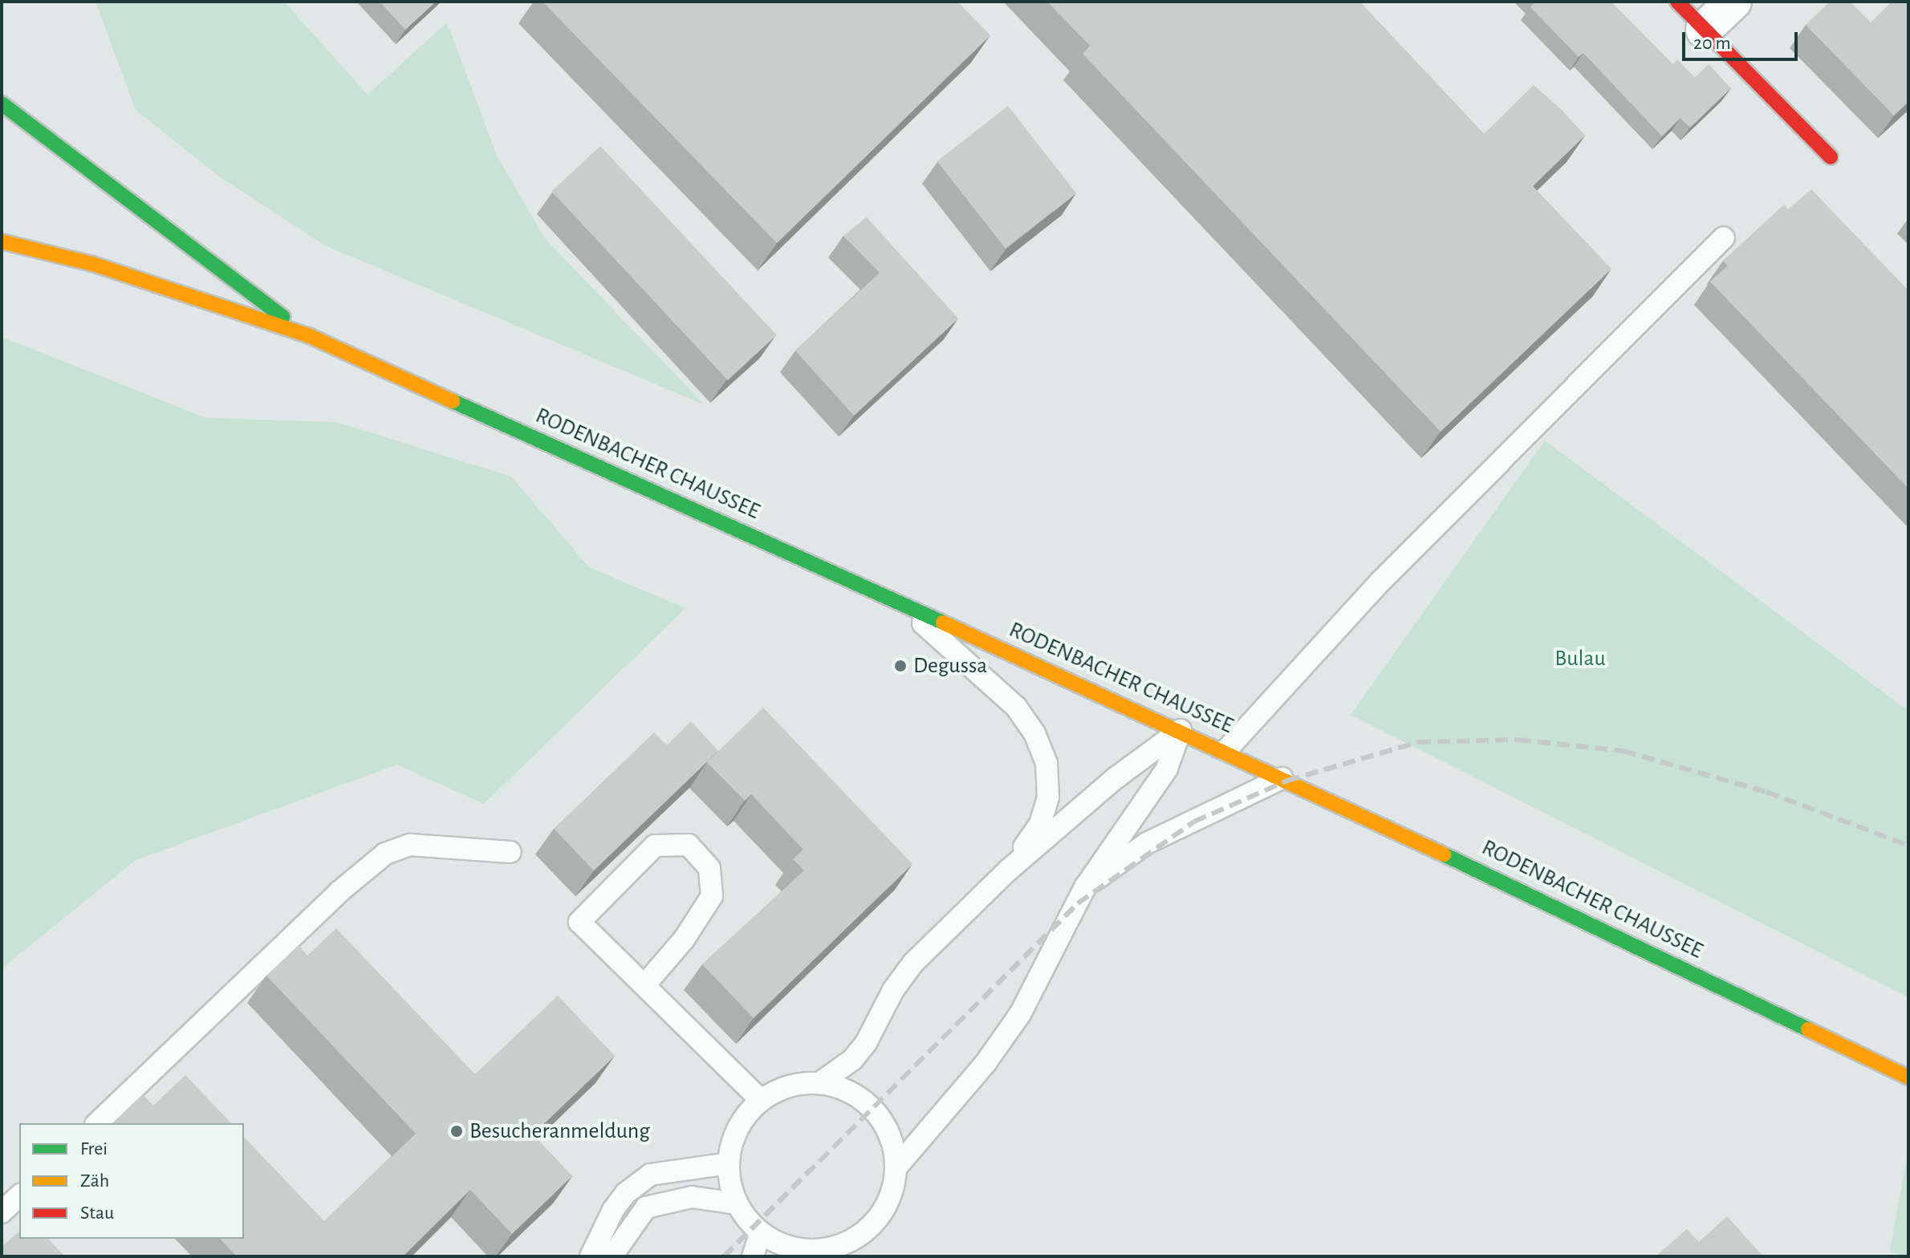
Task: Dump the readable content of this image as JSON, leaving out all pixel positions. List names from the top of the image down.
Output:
{
  "streets": {
    "main road": ["RODENBACHER CHAUSSEE"]
  },
  "parks": ["Bulau"],
  "places": ["Degussa", "Besucheranmeldung"],
  "legend": ["Frei", "Zäh", "Stau"],
  "scale_bar": "20 m"
}
